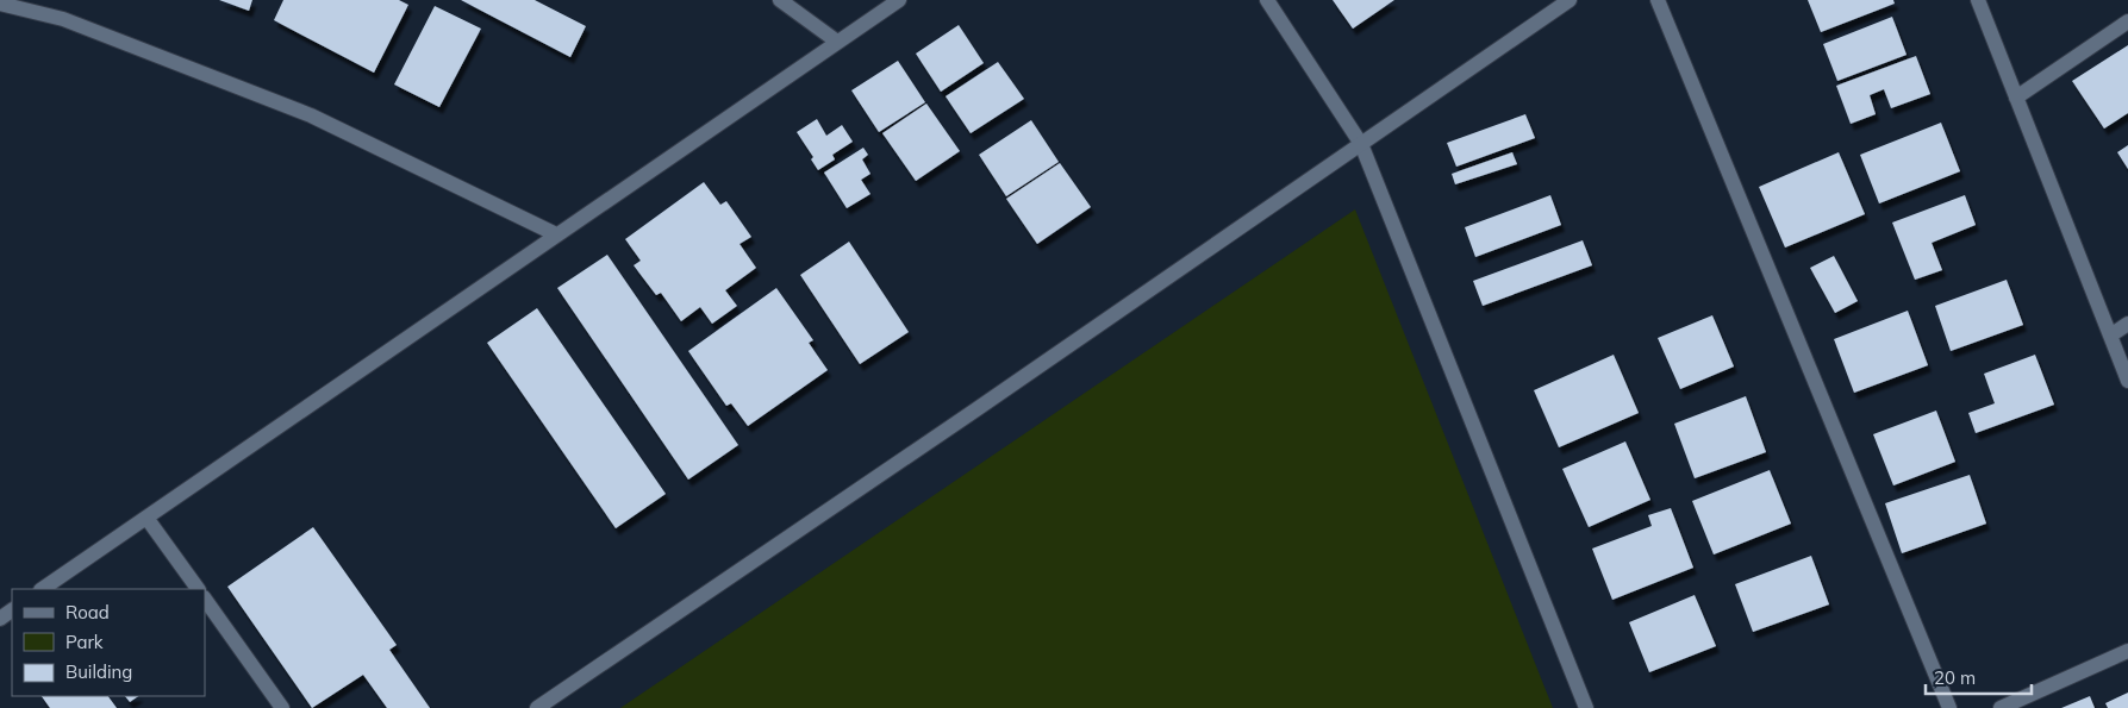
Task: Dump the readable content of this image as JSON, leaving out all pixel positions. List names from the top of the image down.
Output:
{
  "legend": ["Road", "Park", "Building"],
  "scale_bar": "20 m"
}
